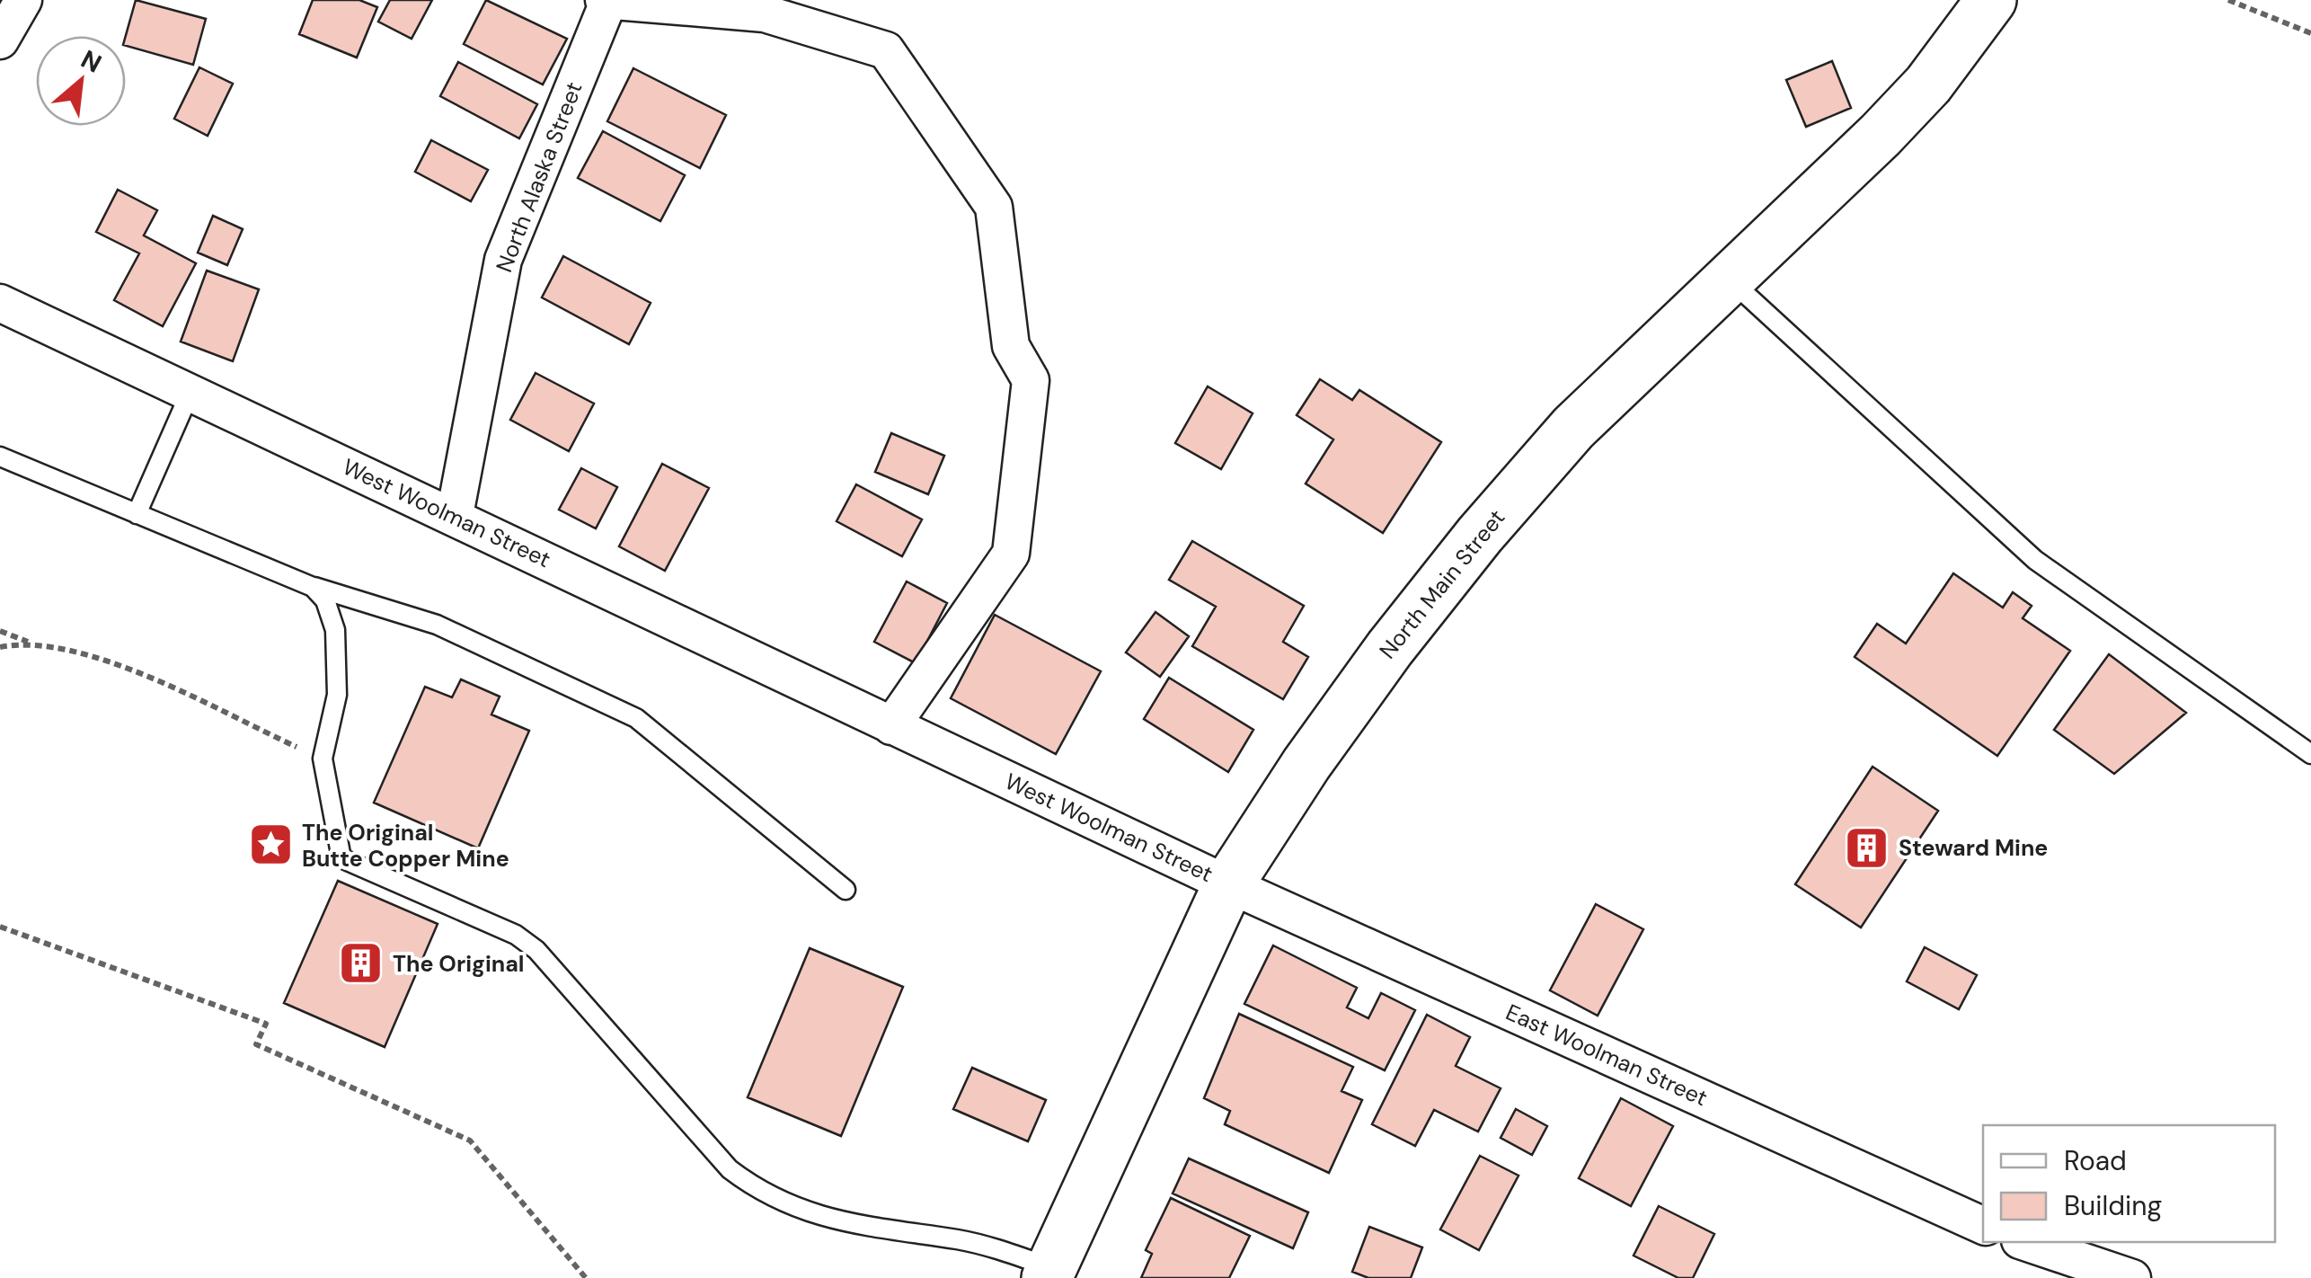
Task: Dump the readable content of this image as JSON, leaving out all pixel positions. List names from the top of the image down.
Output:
{
  "streets": {
    "main road": ["North Main Street"],
    "street": ["North Alaska Street", "West Woolman Street", "East Woolman Street"]
  },
  "crossings": [
    ["North Alaska Street", "West Woolman Street"],
    ["West Woolman Street", "North Main Street"],
    ["West Woolman Street", "East Woolman Street"],
    ["North Main Street", "East Woolman Street"]
  ],
  "places": {
    "place": ["The Original Butte Copper Mine"],
    "building": ["Steward Mine", "The Original"]
  },
  "legend": ["Road", "Building"],
  "north": "top right"
}
